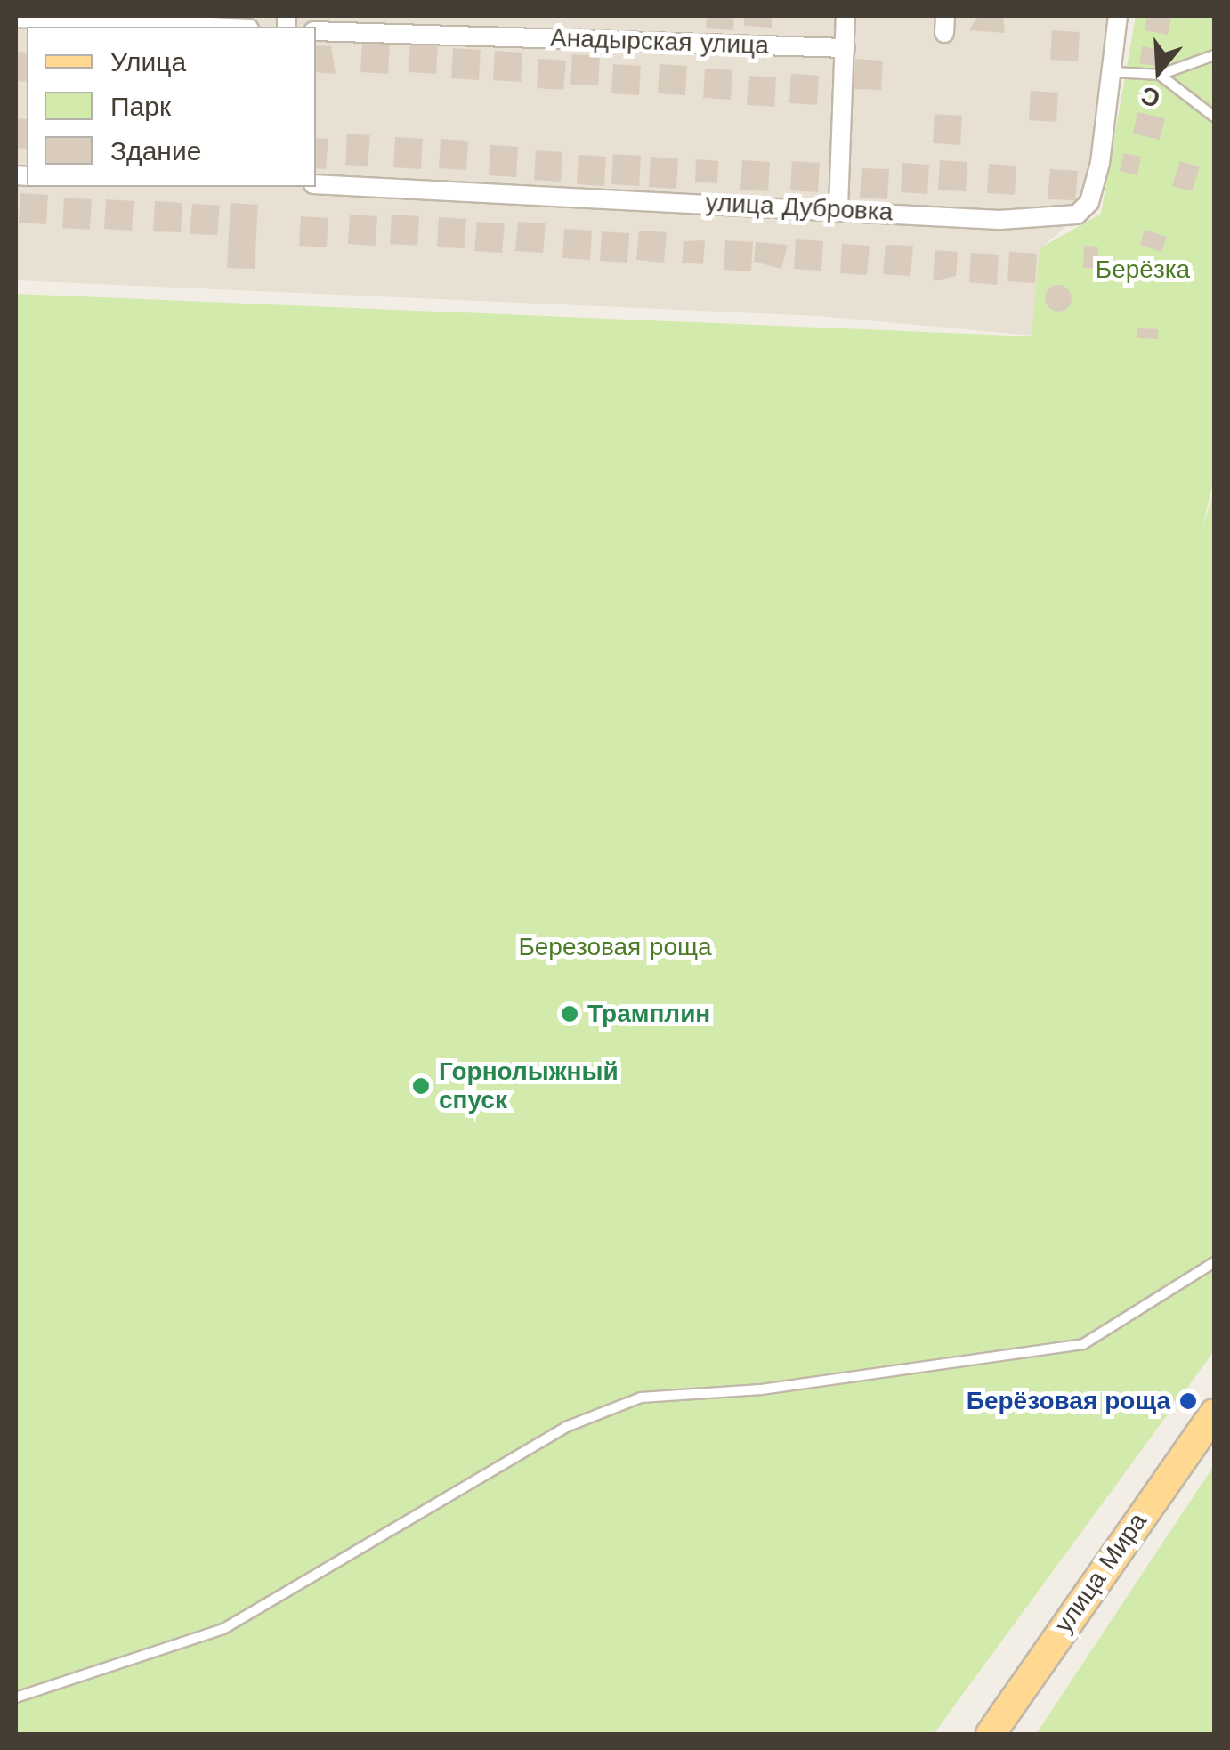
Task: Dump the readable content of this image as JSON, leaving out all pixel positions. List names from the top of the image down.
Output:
{
  "streets": {
    "main road": ["улица Мира"],
    "street": ["Анадырская улица", "улица Дубровка"]
  },
  "parks": ["Берёзка", "Березовая роща"],
  "places": ["Трамплин", "Горнолыжный спуск", "Берёзовая роща"],
  "legend": ["Улица", "Парк", "Здание"],
  "north": "bottom"
}
